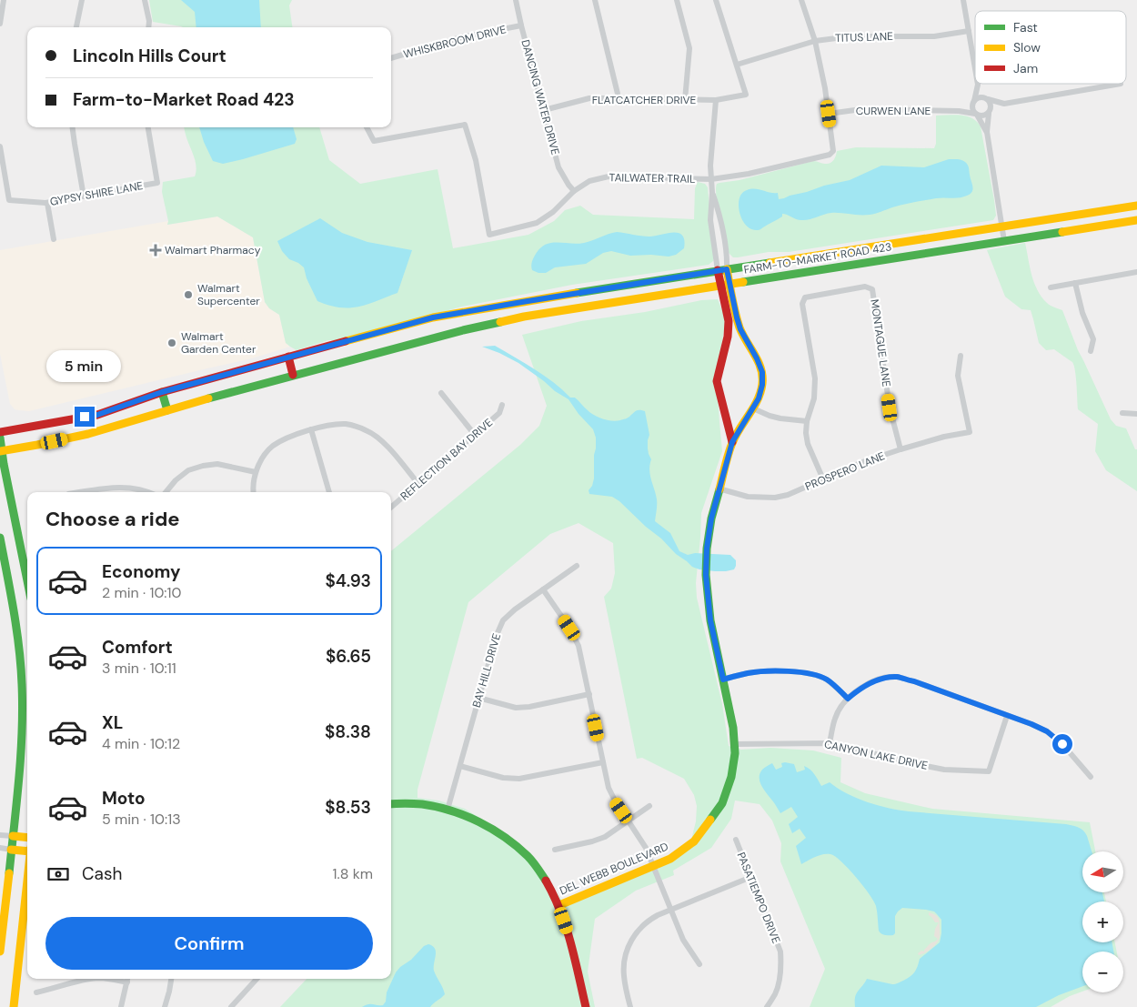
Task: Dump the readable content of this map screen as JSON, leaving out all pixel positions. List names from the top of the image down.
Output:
{
  "streets": {
    "main road": ["FARM-TO-MARKET ROAD 423", "DEL WEBB BOULEVARD"],
    "street": [
      "TITUS LANE",
      "WHISKBROOM DRIVE",
      "DANCING WATER DRIVE",
      "FLATCATCHER DRIVE",
      "CURWEN LANE",
      "TAILWATER TRAIL",
      "GYPSY SHIRE LANE",
      "MONTAGUE LANE",
      "REFLECTION BAY DRIVE",
      "PROSPERO LANE",
      "BAY HILL DRIVE",
      "CANYON LAKE DRIVE",
      "PASATIEMPO DRIVE"
    ]
  },
  "crossings": [
    ["TITUS LANE", "FLATCATCHER DRIVE"],
    ["WHISKBROOM DRIVE", "DANCING WATER DRIVE"],
    ["DANCING WATER DRIVE", "FLATCATCHER DRIVE"],
    ["DANCING WATER DRIVE", "TAILWATER TRAIL"],
    ["FLATCATCHER DRIVE", "DEL WEBB BOULEVARD"],
    ["CURWEN LANE", "TAILWATER TRAIL"],
    ["TAILWATER TRAIL", "DEL WEBB BOULEVARD"],
    ["FARM-TO-MARKET ROAD 423", "DEL WEBB BOULEVARD"],
    ["MONTAGUE LANE", "PROSPERO LANE"],
    ["PROSPERO LANE", "DEL WEBB BOULEVARD"],
    ["CANYON LAKE DRIVE", "DEL WEBB BOULEVARD"]
  ],
  "places": {
    "health": ["Walmart Pharmacy"],
    "other": ["Walmart Supercenter", "Walmart Garden Center"]
  },
  "legend": ["Fast", "Slow", "Jam"],
  "north": "left",
  "page": {
    "banner": ["Lincoln Hills Court", "Farm-to-Market Road 423"],
    "bubble": "5 min",
    "heading": "Choose a ride",
    "list": [
      {
        "name": "Economy",
        "note": "2 min · 10:10",
        "value": "$4.93"
      },
      {
        "name": "Comfort",
        "note": "3 min · 10:11",
        "value": "$6.65"
      },
      {
        "name": "XL",
        "note": "4 min · 10:12",
        "value": "$8.38"
      },
      {
        "name": "Moto",
        "note": "5 min · 10:13",
        "value": "$8.53"
      }
    ],
    "pay": ["Cash", "1.8 km"],
    "map_buttons": ["+", "−"],
    "buttons": "Confirm"
  }
}
